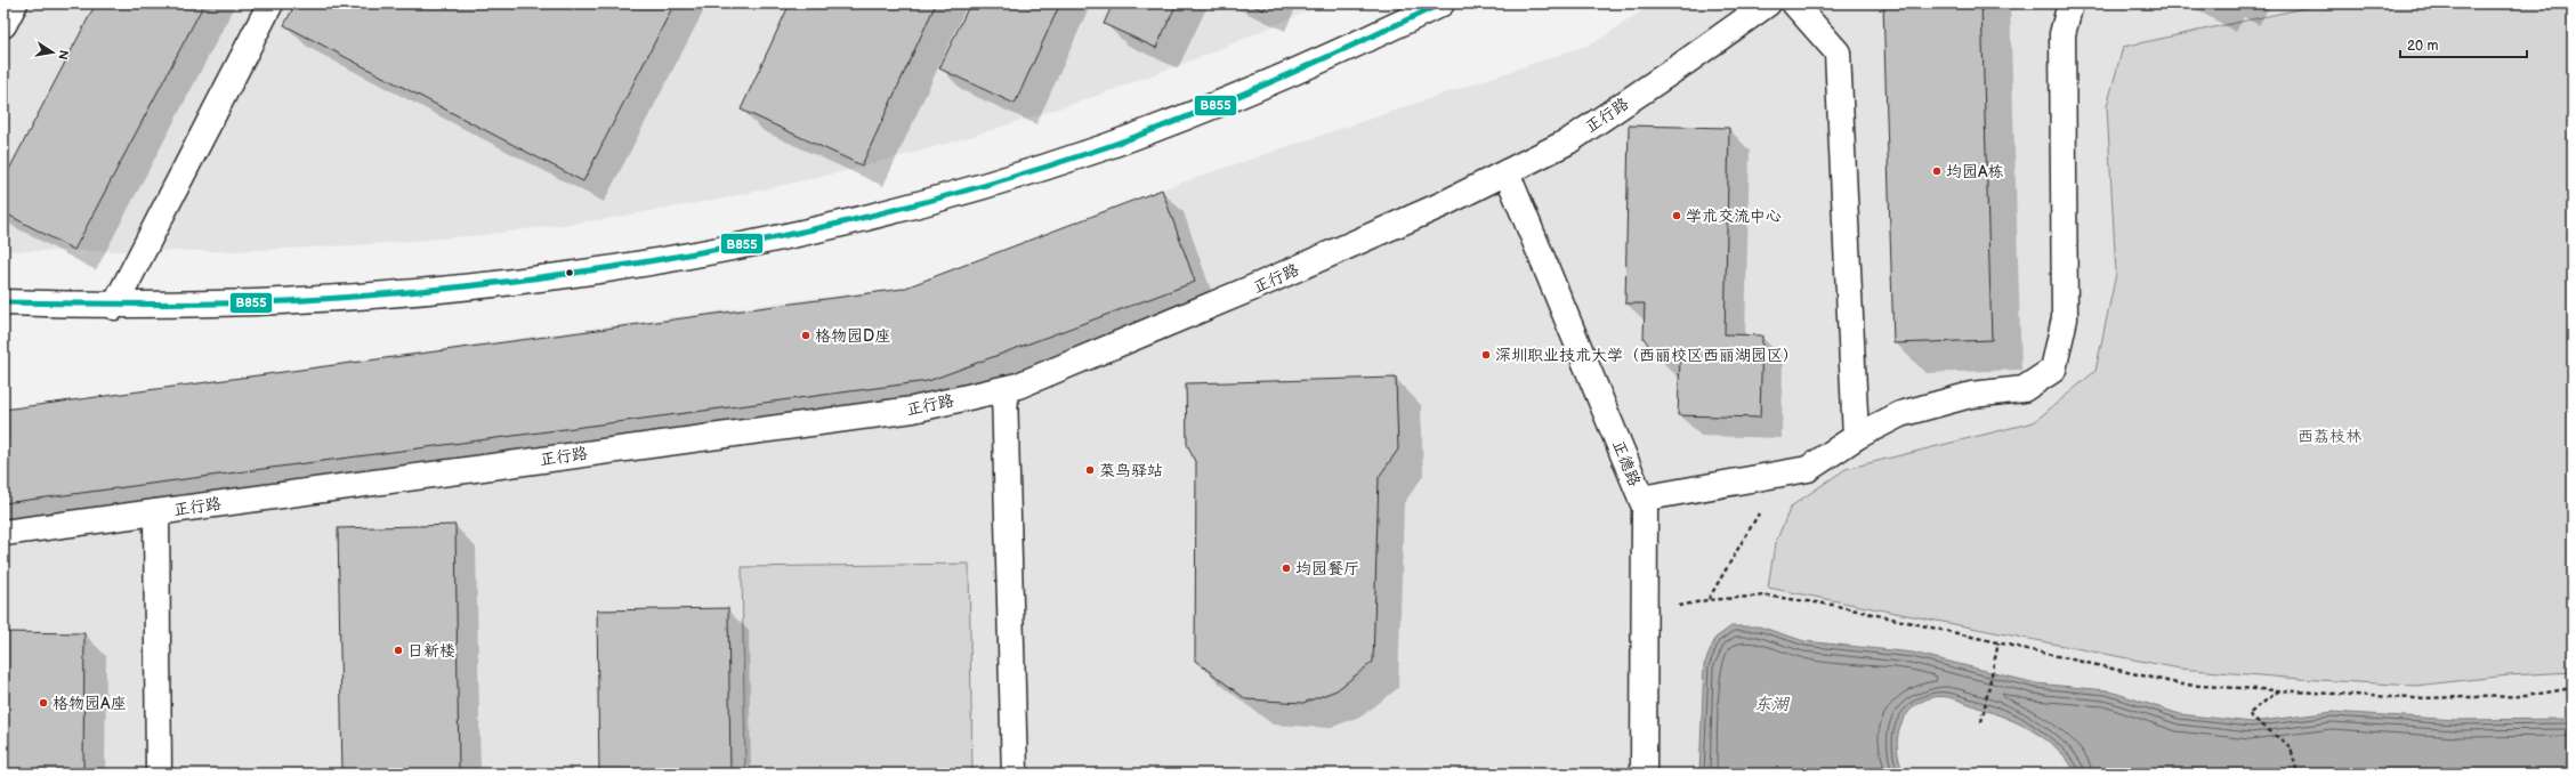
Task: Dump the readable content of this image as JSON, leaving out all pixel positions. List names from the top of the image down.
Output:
{
  "streets": {
    "street": ["正行路", "正德路"]
  },
  "crossings": [
    ["正行路", "正德路"]
  ],
  "water": ["东湖"],
  "parks": ["西荔枝林"],
  "places": [
    "均园A栋",
    "学术交流中心",
    "格物园D座",
    "深圳职业技术大学（西丽校区西丽湖园区）",
    "菜鸟驿站",
    "均园餐厅",
    "日新楼",
    "格物园A座"
  ],
  "lines": ["transit line B855"],
  "scale_bar": "20 m",
  "north": "right"
}
